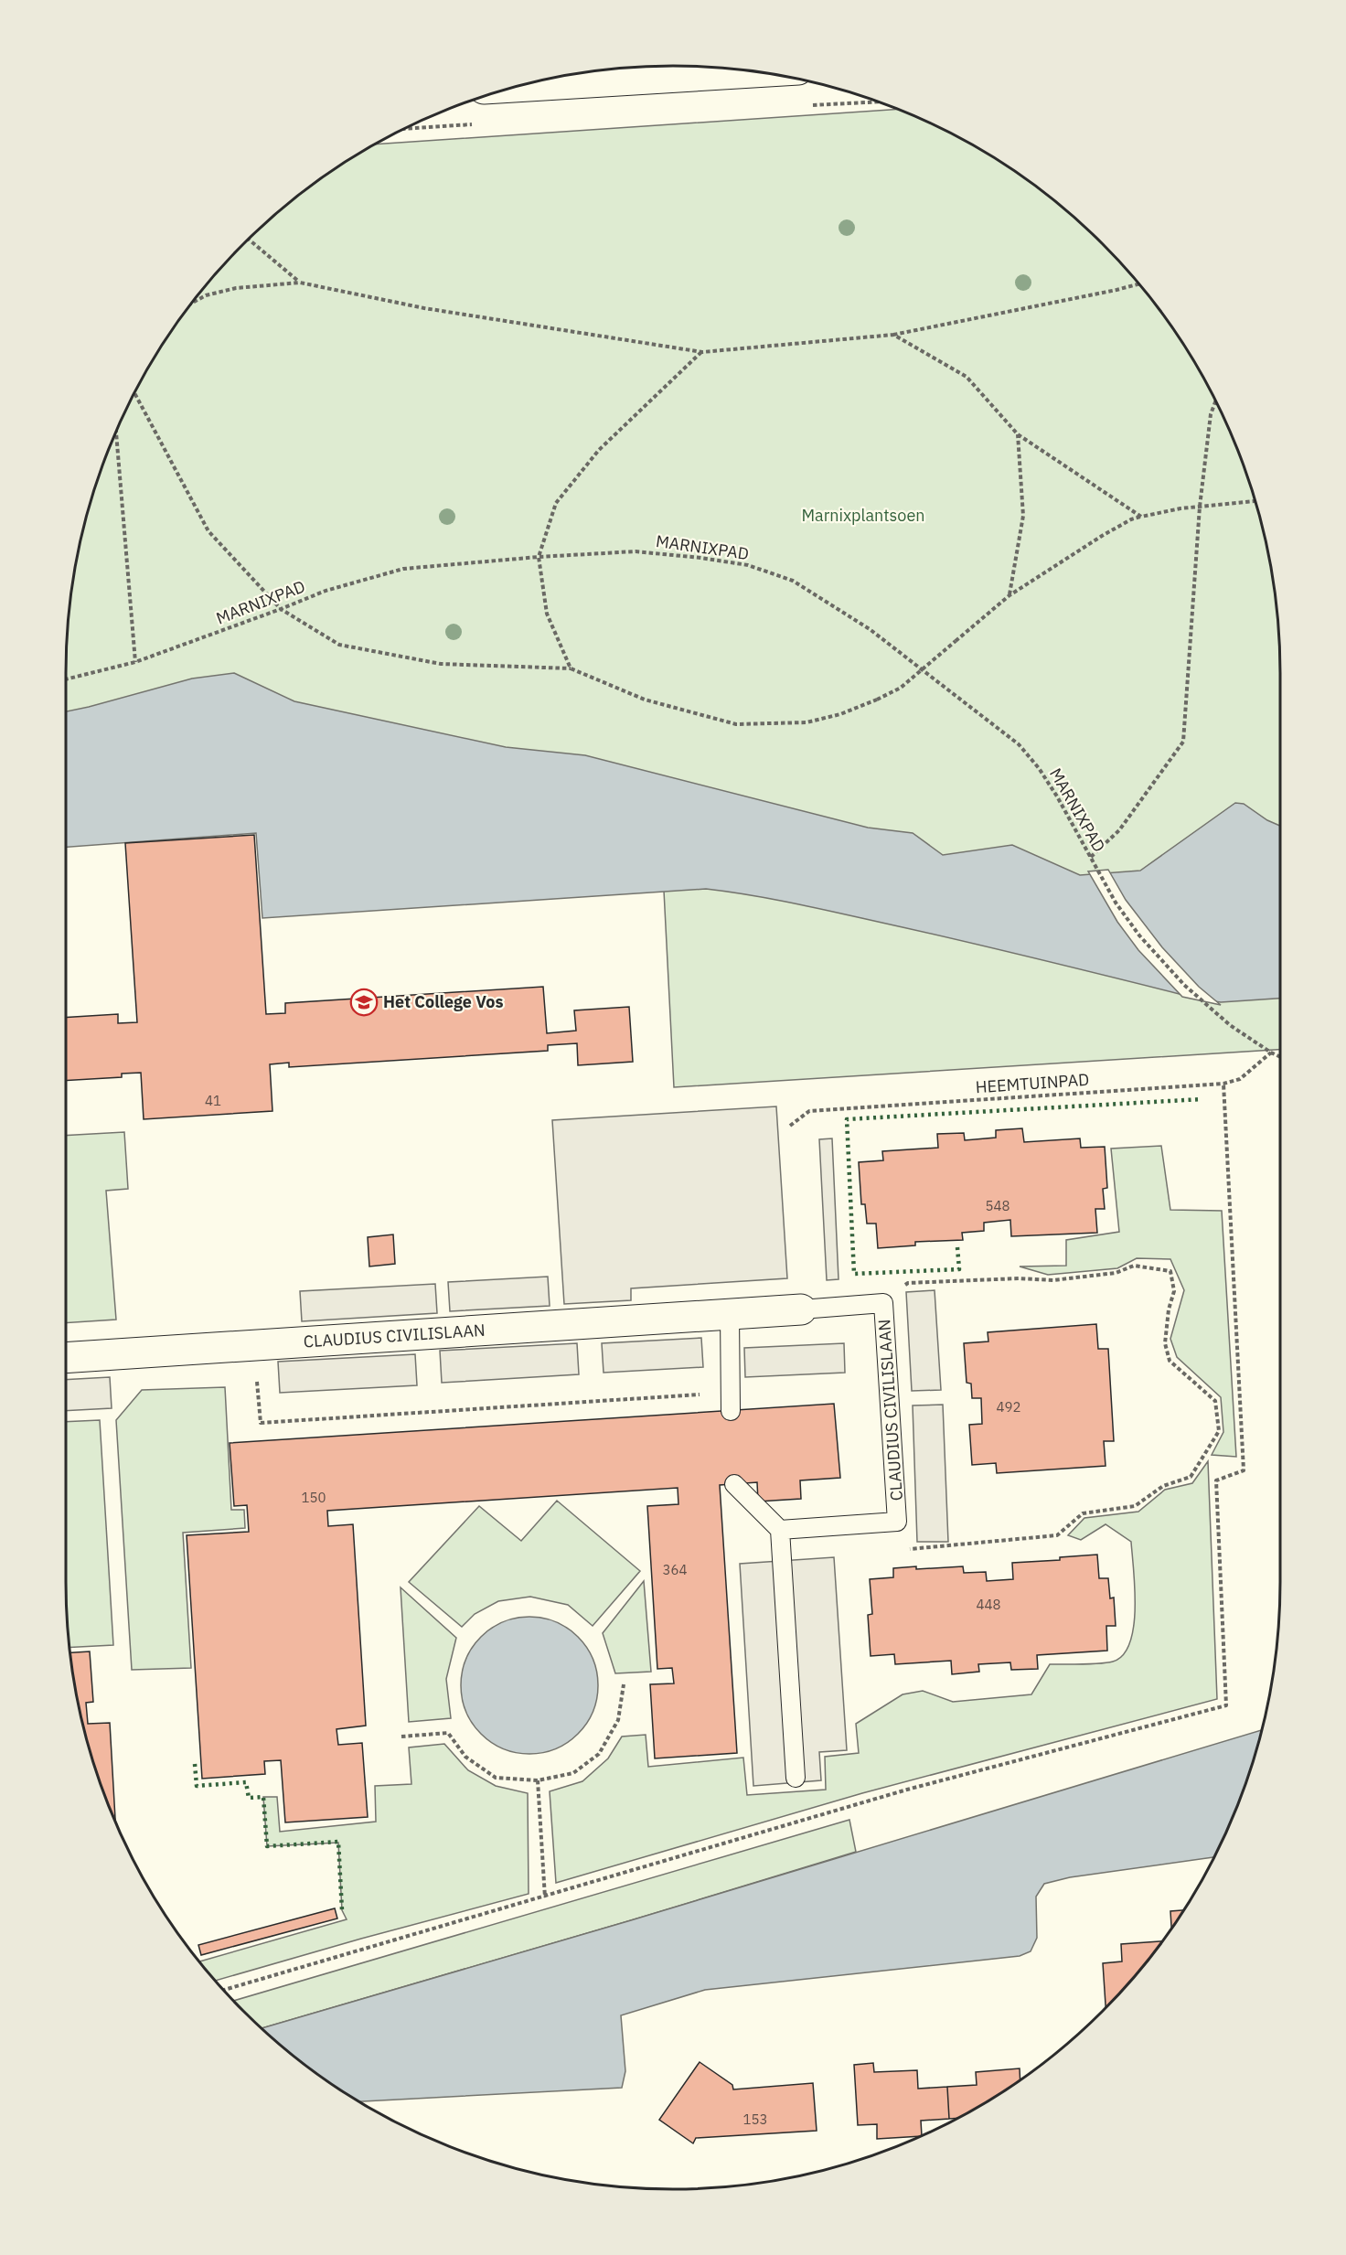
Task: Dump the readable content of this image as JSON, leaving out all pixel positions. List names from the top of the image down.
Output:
{
  "streets": {
    "street": ["CLAUDIUS CIVILISLAAN"],
    "path": ["MARNIXPAD", "HEEMTUINPAD"]
  },
  "crossings": [
    ["MARNIXPAD", "HEEMTUINPAD"]
  ],
  "parks": ["Marnixplantsoen"],
  "places": {
    "school or university": ["Het College Vos"]
  },
  "house_numbers": [
    "41",
    "548",
    "492",
    "150",
    "364",
    "448",
    "153"
  ]
}
